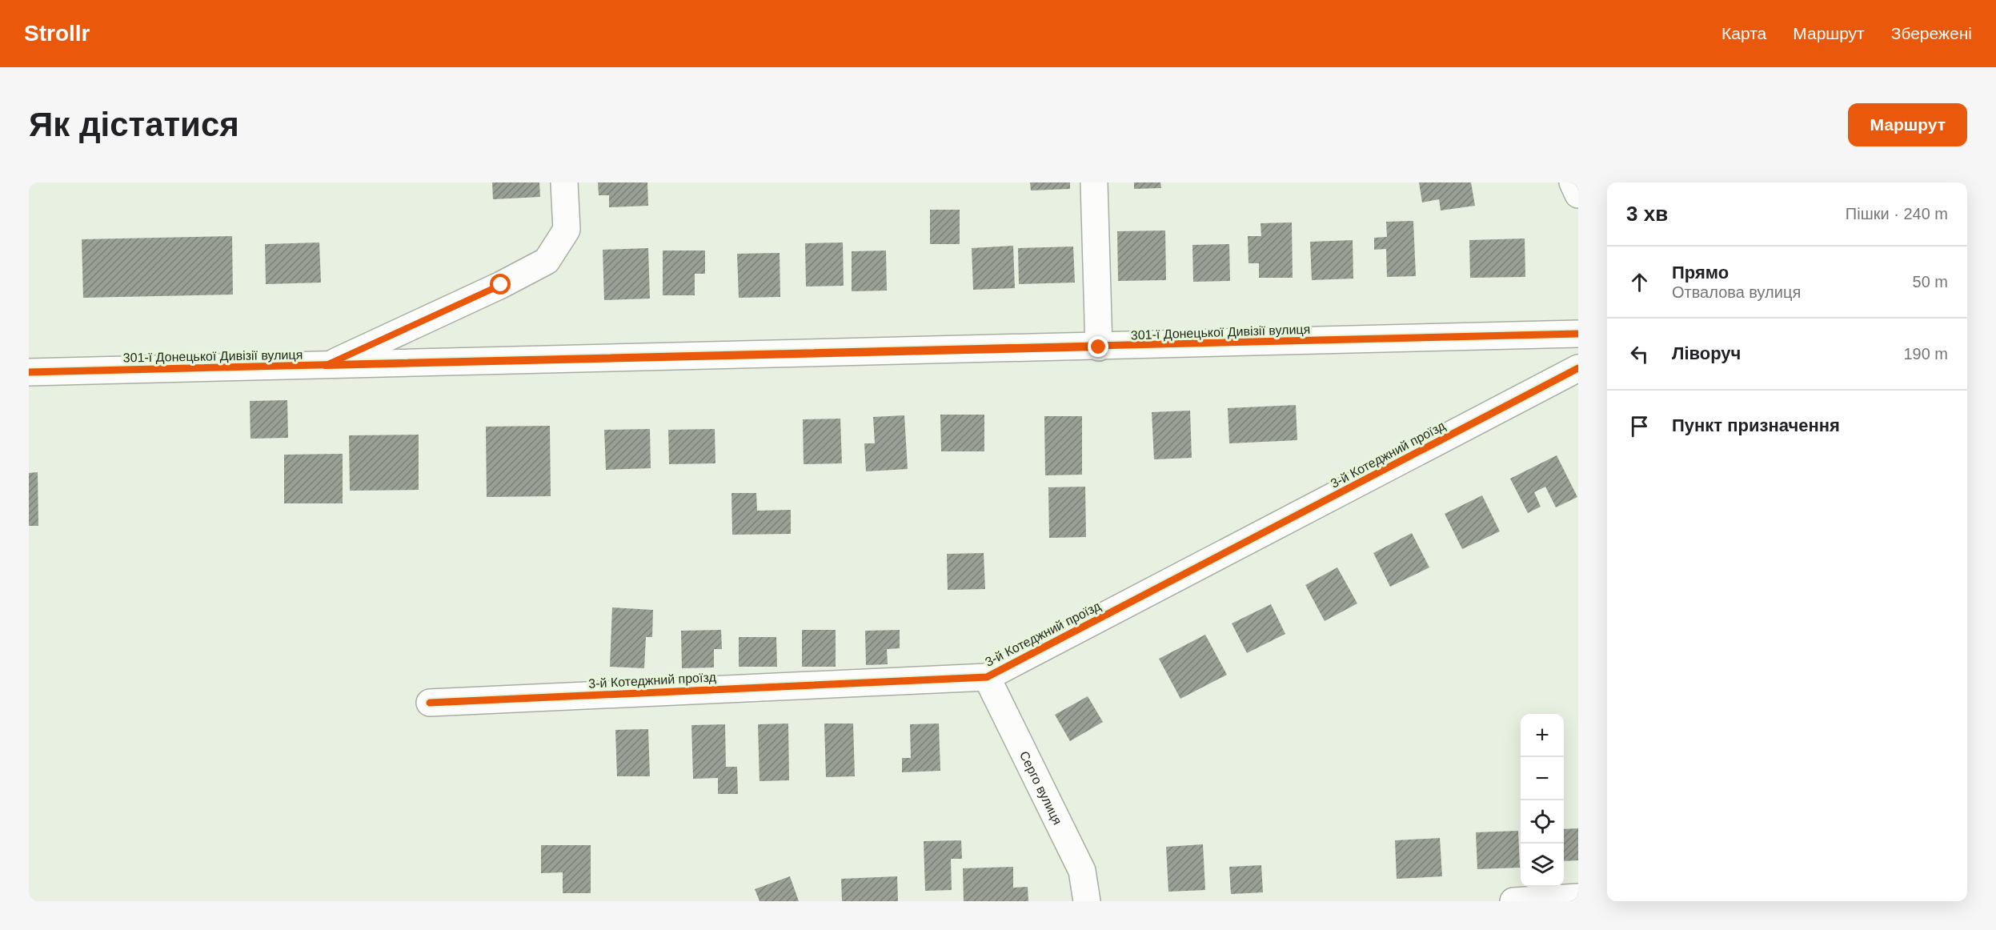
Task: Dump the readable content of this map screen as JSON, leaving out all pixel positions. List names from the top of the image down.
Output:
{
  "streets": {
    "street": ["301-ї Донецької Дивізії вулиця", "3-й Котеджний проїзд", "Серго вулиця"]
  },
  "crossings": [
    ["3-й Котеджний проїзд", "Серго вулиця"]
  ],
  "page": {
    "header": "Strollr",
    "nav": ["Карта", "Маршрут", "Збережені"],
    "buttons": "Маршрут",
    "title": "Як дістатися",
    "heading": ["3 хв", "Пішки · 240 m"],
    "list": [
      ["Прямо", "Отвалова вулиця", "50 m"],
      ["Ліворуч", "190 m"],
      "Пункт призначення"
    ],
    "map_buttons": ["+", "−"]
  }
}
